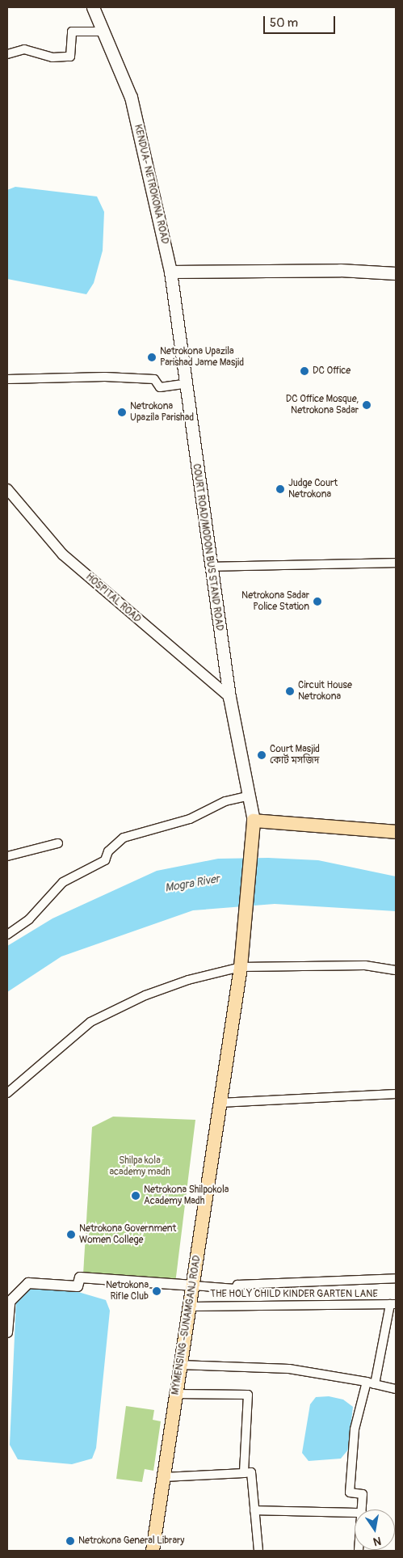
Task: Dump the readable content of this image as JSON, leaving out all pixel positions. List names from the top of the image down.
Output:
{
  "streets": {
    "main road": ["KENDUA- NETROKONA ROAD", "COURT ROAD/MODON BUS STAND ROAD", "MYMENSING -SUNAMGANJ ROAD"],
    "street": ["HOSPITAL ROAD", "THE HOLY CHILD KINDER GARTEN LANE"]
  },
  "crossings": [
    ["KENDUA- NETROKONA ROAD", "COURT ROAD/MODON BUS STAND ROAD"],
    ["COURT ROAD/MODON BUS STAND ROAD", "HOSPITAL ROAD"],
    ["COURT ROAD/MODON BUS STAND ROAD", "MYMENSING -SUNAMGANJ ROAD"],
    ["THE HOLY CHILD KINDER GARTEN LANE", "MYMENSING -SUNAMGANJ ROAD"]
  ],
  "water": ["Mogra River"],
  "parks": ["Shilpa kola academy madh"],
  "places": [
    "Netrokona Upazila Parishad Jame Masjid",
    "DC Office",
    "DC Office Mosque, Netrokona Sadar",
    "Netrokona Upazila Parishad",
    "Judge Court Netrokona",
    "Netrokona Sadar Police Station",
    "Circuit House Netrokona",
    "Court Masjid কোর্ট মসজিদ",
    "Netrokona Shilpokola Academy Madh",
    "Netrokona Government Women College",
    "Netrokona Rifle Club",
    "Netrokona General Library"
  ],
  "scale_bar": "50 m",
  "north": "bottom"
}
